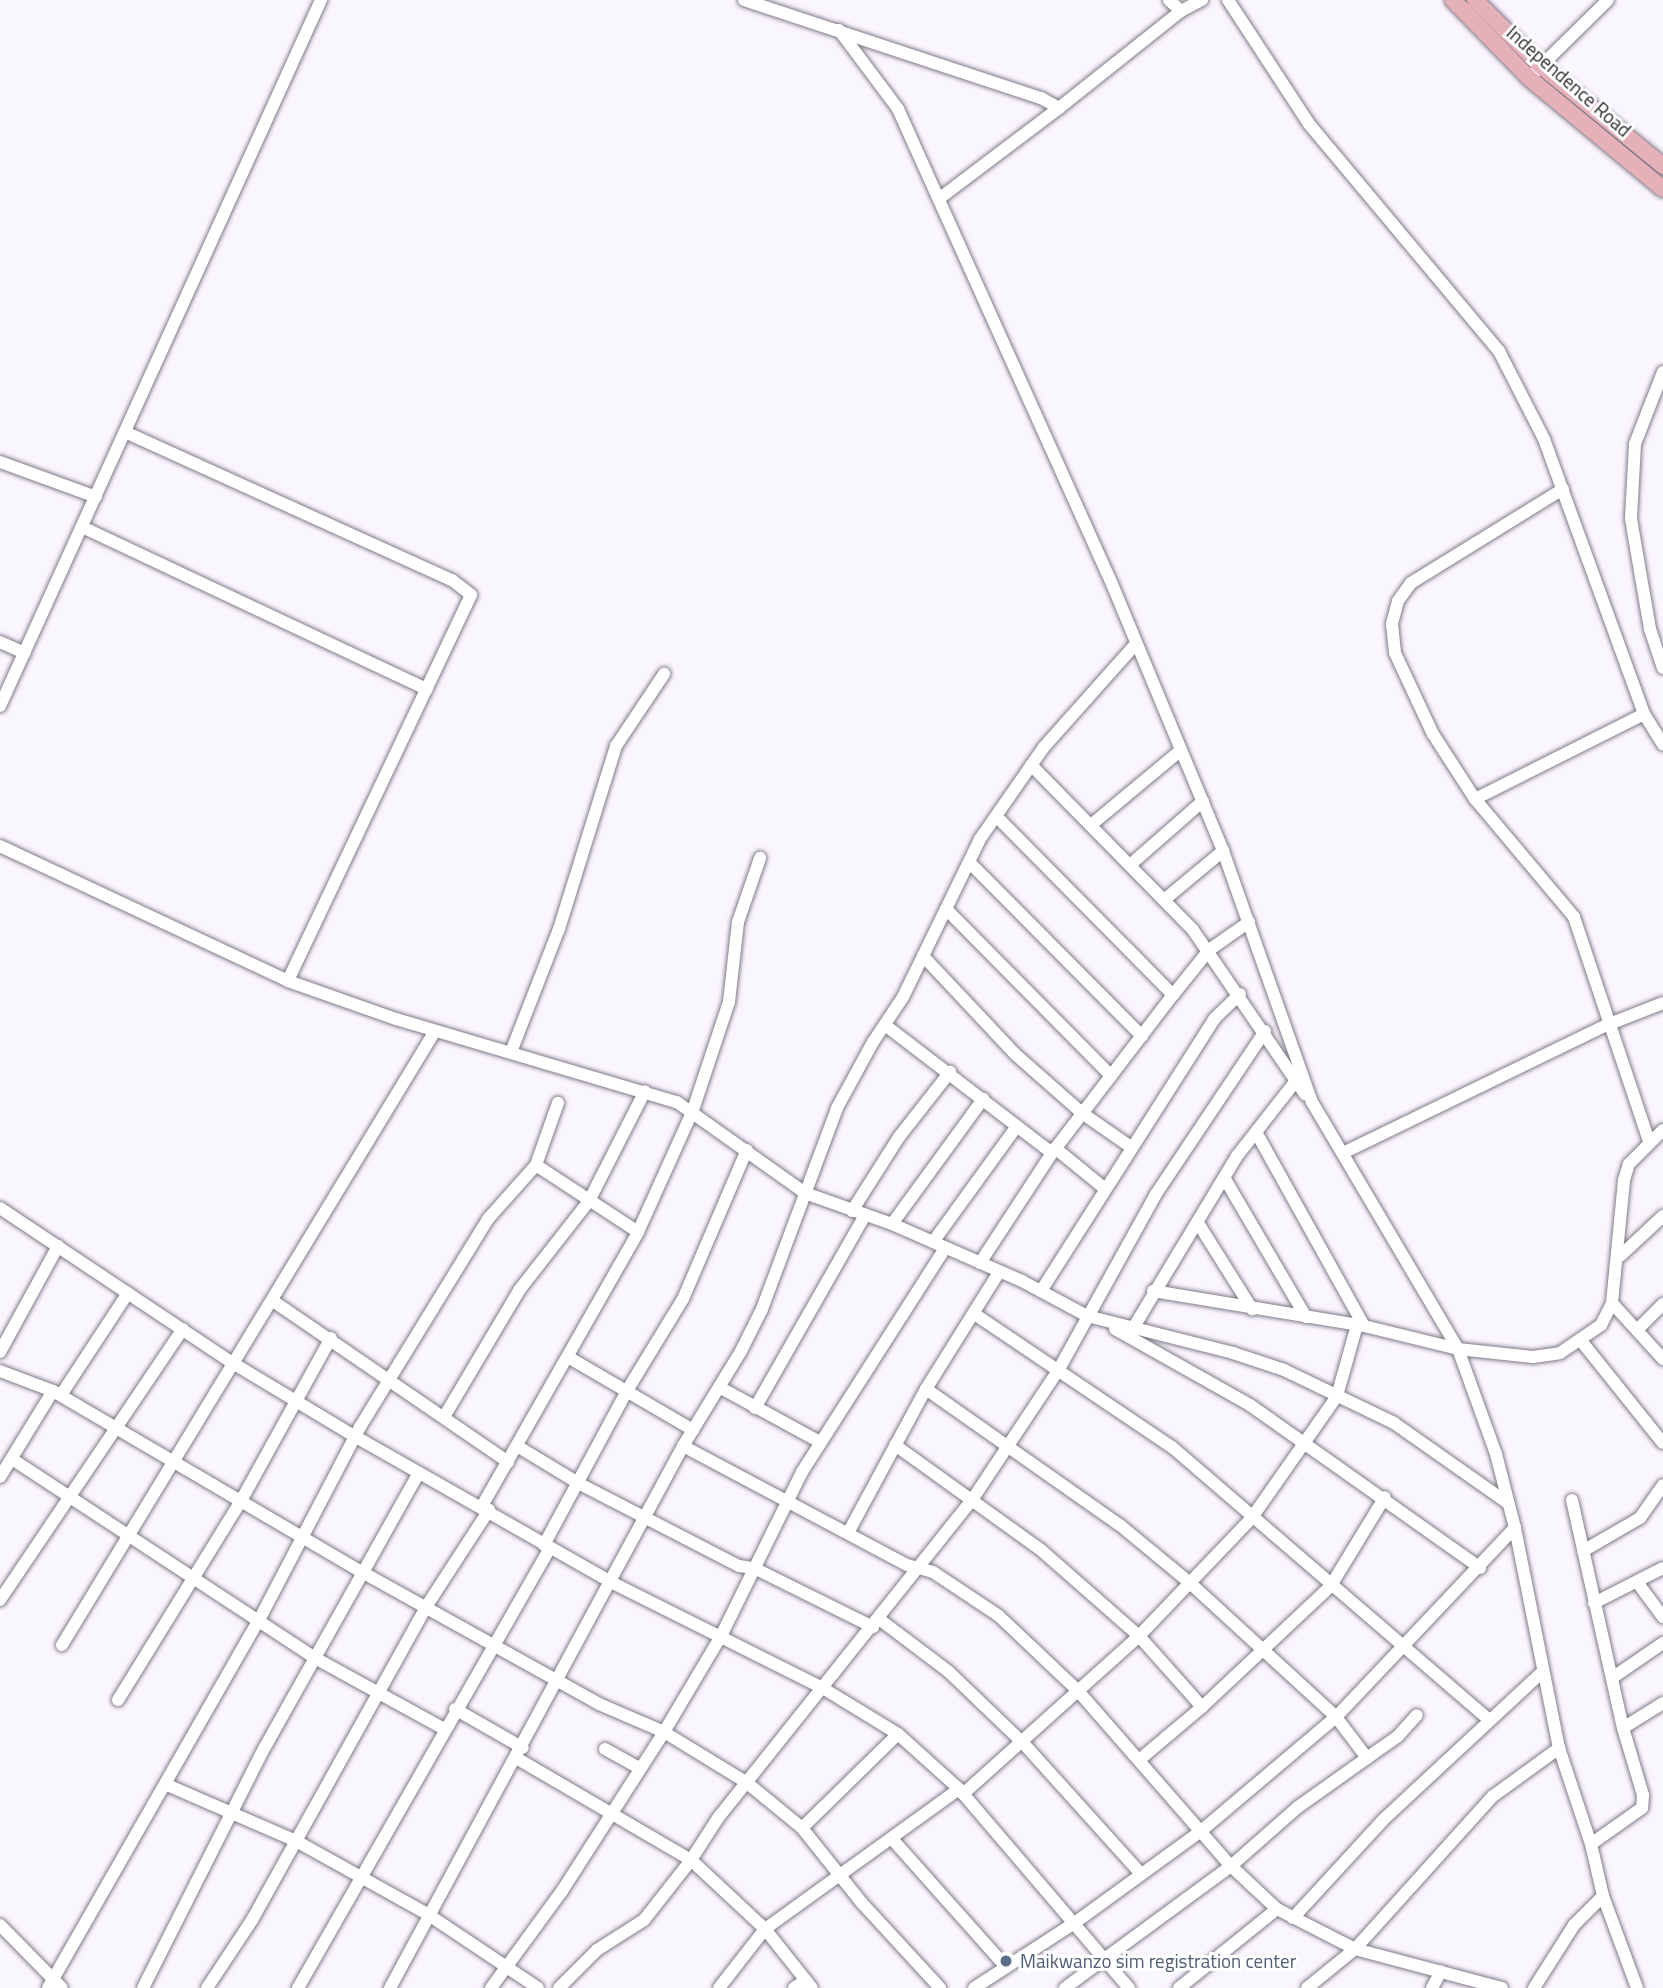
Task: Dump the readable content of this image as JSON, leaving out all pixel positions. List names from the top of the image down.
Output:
{
  "streets": {
    "main road": ["Independence Road"]
  },
  "places": ["Maikwanzo sim registration center"]
}
